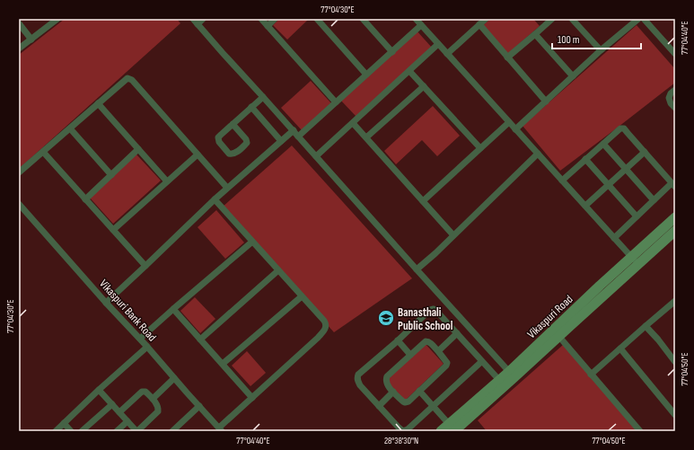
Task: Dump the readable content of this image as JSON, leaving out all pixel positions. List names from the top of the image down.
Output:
{
  "streets": {
    "street": ["Vikaspuri Bank Road", "Vikaspuri Road"]
  },
  "places": {
    "school or university": ["Banasthali Public School"]
  },
  "scale_bar": "100 m",
  "coordinates": [
    "77°04'30\"E",
    "77°04'40\"E",
    "77°04'50\"E",
    "28°38'30\"N"
  ]
}
